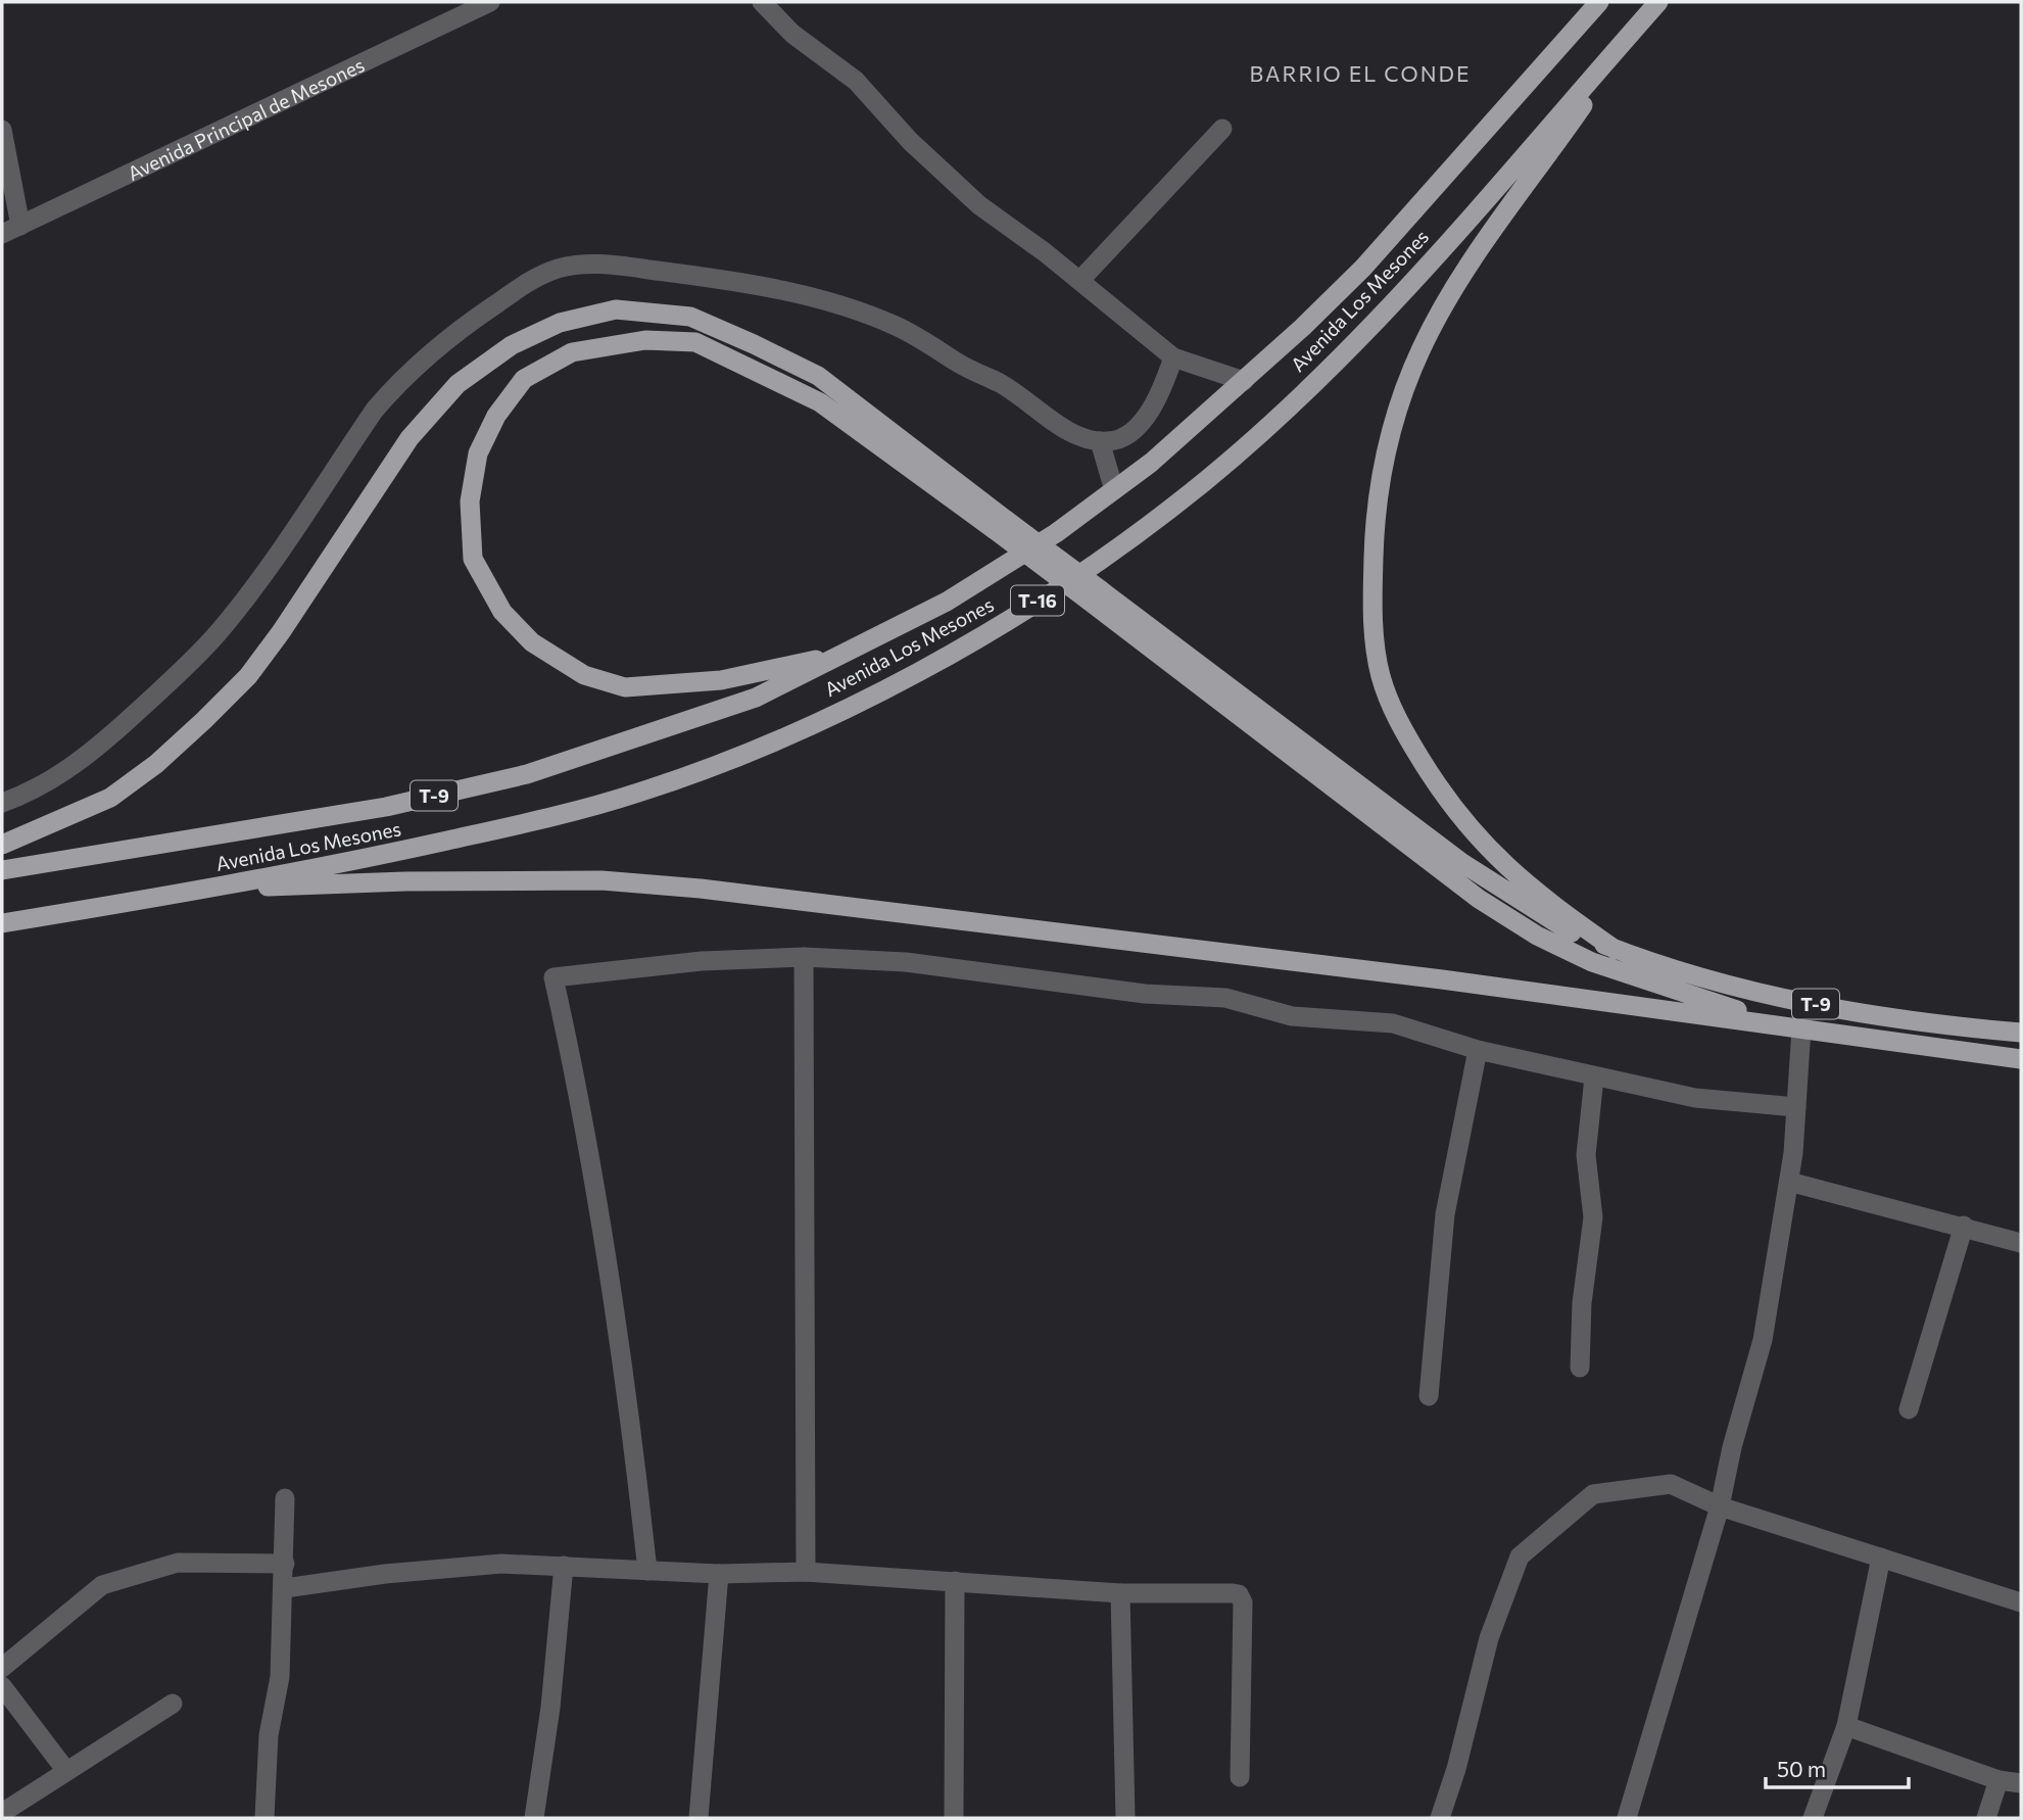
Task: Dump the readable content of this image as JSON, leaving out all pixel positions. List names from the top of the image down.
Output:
{
  "streets": {
    "highway": ["Avenida Los Mesones", "T-16", "T-9"],
    "street": ["Avenida Principal de Mesones"]
  },
  "districts": ["BARRIO EL CONDE"],
  "scale_bar": "50 m"
}
